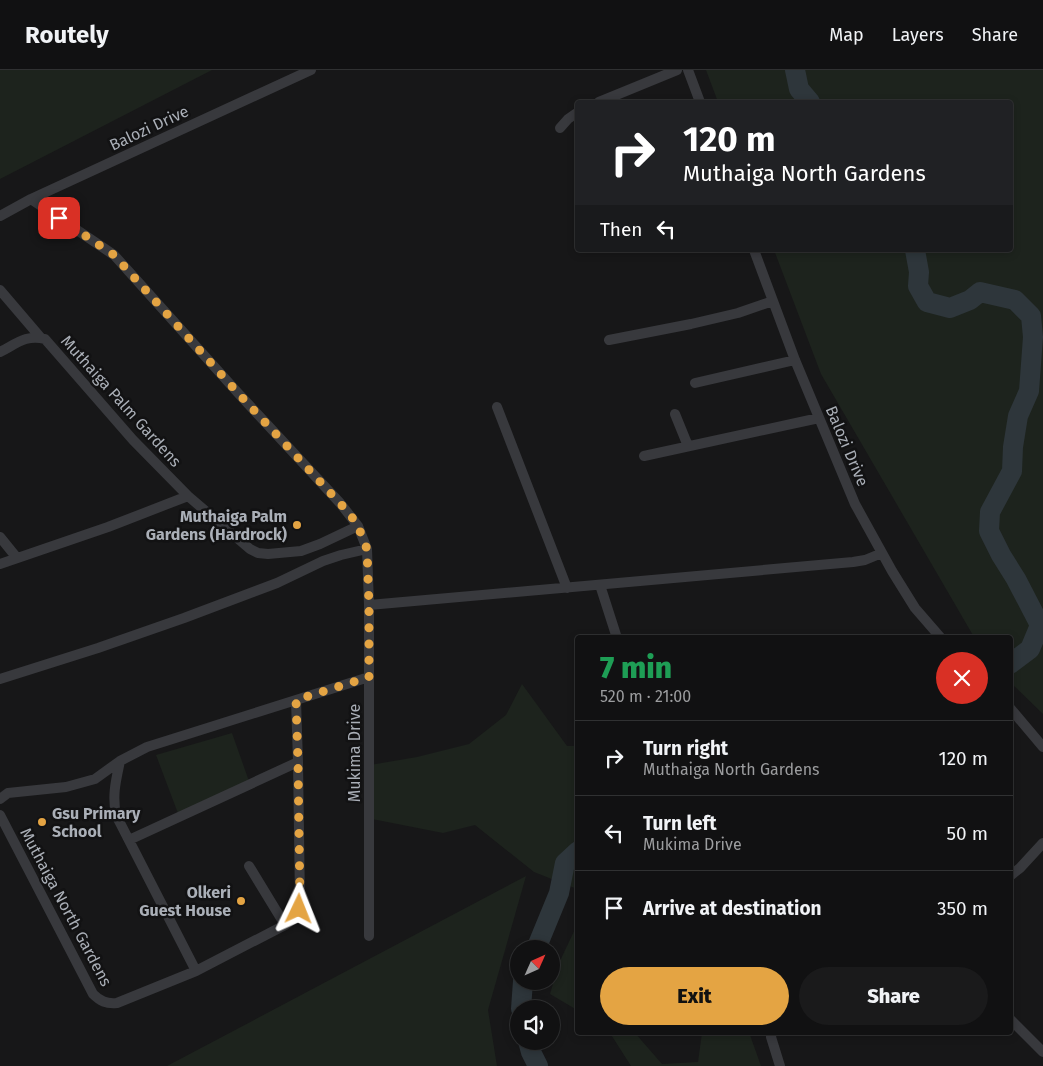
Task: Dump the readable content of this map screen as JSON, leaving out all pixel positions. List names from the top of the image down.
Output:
{
  "streets": {
    "street": [
      "Balozi Drive",
      "Muthaiga Palm Gardens",
      "Mukima Drive",
      "Muthaiga North Gardens"
    ]
  },
  "crossings": [
    ["Balozi Drive", "Mukima Drive"],
    ["Muthaiga Palm Gardens", "Mukima Drive"]
  ],
  "places": ["Muthaiga Palm Gardens (Hardrock)", "Gsu Primary School", "Olkeri Guest House"],
  "north": "top right",
  "page": {
    "header": "Routely",
    "nav": ["Map", "Layers", "Share"],
    "turn": ["120 m", "Muthaiga North Gardens"],
    "then": "Then",
    "heading": ["7 min", "520 m · 21:00"],
    "list": [
      {
        "name": "Turn right",
        "note": "Muthaiga North Gardens",
        "value": "120 m"
      },
      {
        "name": "Turn left",
        "note": "Mukima Drive",
        "value": "50 m"
      },
      {
        "name": "Arrive at destination",
        "value": "350 m"
      }
    ],
    "buttons": ["Exit", "Share"]
  }
}
